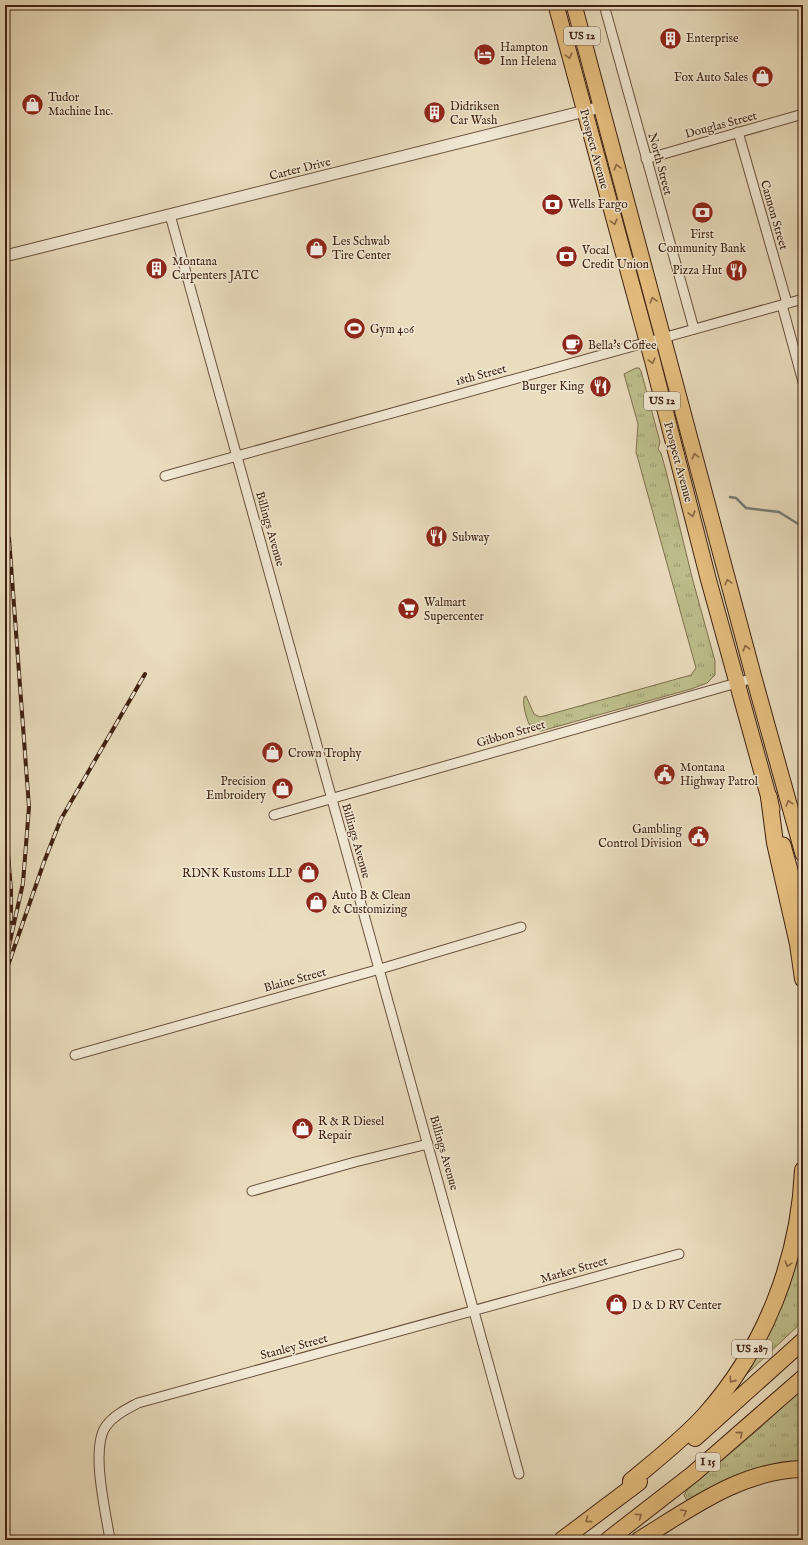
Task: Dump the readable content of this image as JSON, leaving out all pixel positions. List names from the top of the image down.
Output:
{
  "streets": {
    "highway": [
      "US 12",
      "Prospect Avenue",
      "US 287",
      "I 15"
    ],
    "street": [
      "Douglas Street",
      "North Street",
      "Carter Drive",
      "Cannon Street",
      "18th Street",
      "Billings Avenue",
      "Gibbon Street",
      "Blaine Street",
      "Market Street",
      "Stanley Street"
    ]
  },
  "crossings": [
    ["Douglas Street", "North Street"],
    ["Douglas Street", "Cannon Street"],
    ["Prospect Avenue", "Carter Drive"],
    ["Prospect Avenue", "18th Street"],
    ["Prospect Avenue", "Gibbon Street"],
    ["North Street", "18th Street"],
    ["Carter Drive", "Billings Avenue"],
    ["Cannon Street", "18th Street"],
    ["18th Street", "Billings Avenue"],
    ["Billings Avenue", "Gibbon Street"],
    ["Billings Avenue", "Blaine Street"],
    ["Billings Avenue", "Market Street"],
    ["Billings Avenue", "Stanley Street"],
    ["Market Street", "Stanley Street"],
    ["US 287", "I 15"]
  ],
  "places": {
    "building": ["Enterprise", "Didriksen Car Wash", "Montana Carpenters JATC"],
    "hotel": ["Hampton Inn Helena"],
    "shop": [
      "Fox Auto Sales",
      "Tudor Machine Inc.",
      "Les Schwab Tire Center",
      "Crown Trophy",
      "Precision Embroidery",
      "RDNK Kustoms LLP",
      "Auto B & Clean & Customizing",
      "R & R Diesel Repair",
      "D & D RV Center"
    ],
    "bank": ["Wells Fargo", "First Community Bank", "Vocal Credit Union"],
    "restaurant": ["Pizza Hut", "Burger King", "Subway"],
    "sports": ["Gym 406"],
    "cafe": ["Bella's Coffee"],
    "supermarket": ["Walmart Supercenter"],
    "public building": ["Montana Highway Patrol", "Gambling Control Division"]
  }
}
